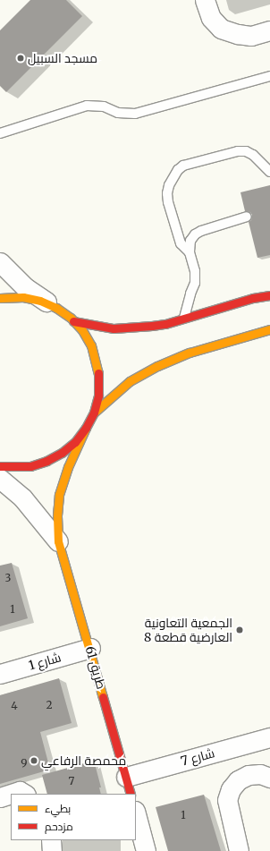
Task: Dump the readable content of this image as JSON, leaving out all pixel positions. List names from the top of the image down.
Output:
{
  "streets": {
    "street": ["شارع 1", "طريق 61", "شارع 7"]
  },
  "crossings": [
    ["شارع 1", "طريق 61"],
    ["طريق 61", "شارع 7"]
  ],
  "places": ["مسجد السبيل", "الجمعية التعاونية العارضية قطعة 8", "محمصة الرفاعي"],
  "house_numbers": [
    "3",
    "1",
    "2",
    "4",
    "9",
    "7",
    "1"
  ],
  "legend": ["بطيء", "مزدحم"]
}
